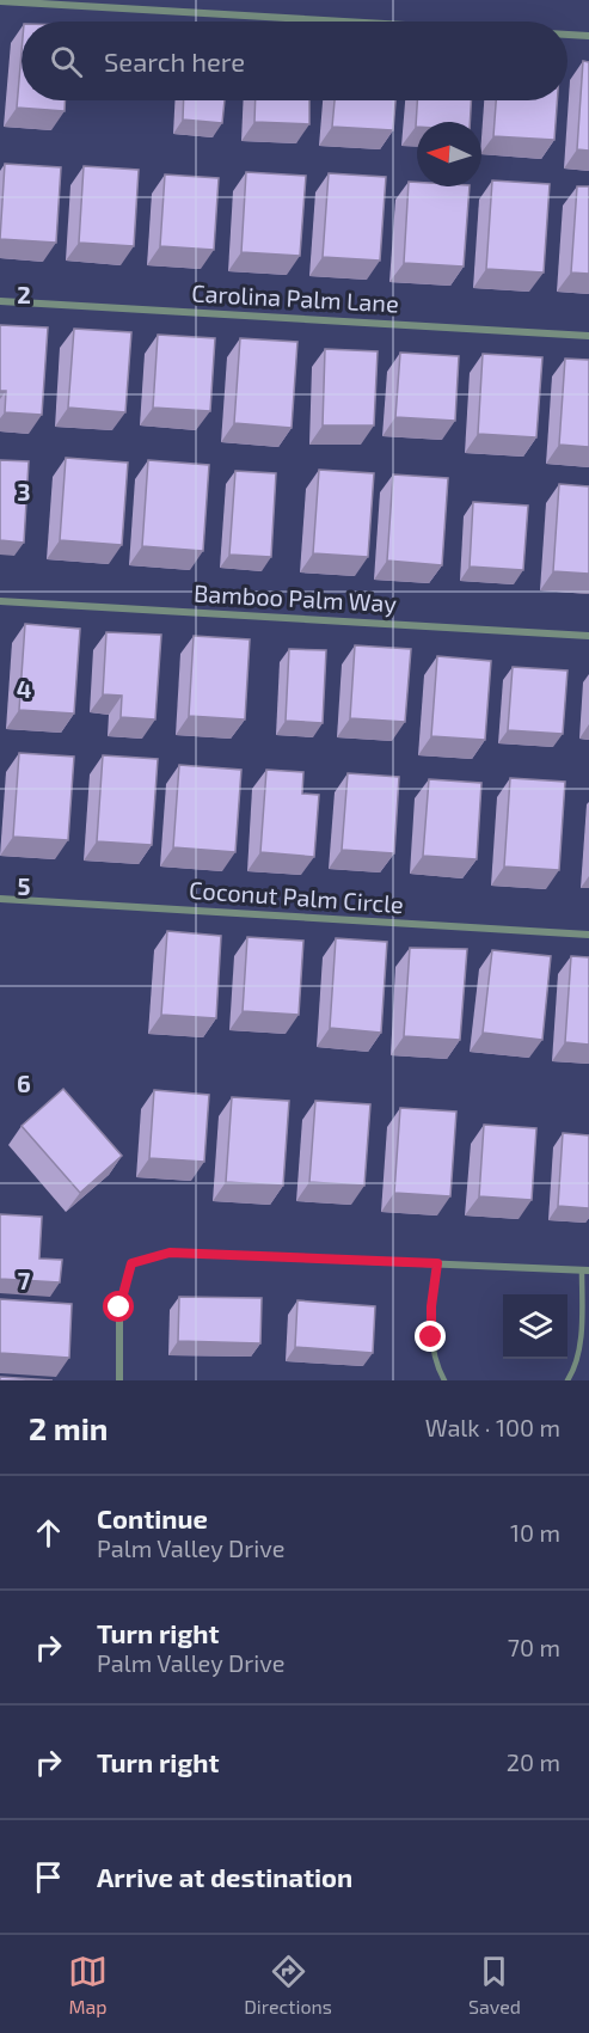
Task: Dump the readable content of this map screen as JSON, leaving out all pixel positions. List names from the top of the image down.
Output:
{
  "streets": {
    "street": ["Carolina Palm Lane", "Bamboo Palm Way", "Coconut Palm Circle"]
  },
  "north": "left",
  "page": {
    "search": "Search here",
    "heading": ["2 min", "Walk · 100 m"],
    "list": [
      ["Continue", "Palm Valley Drive", "10 m"],
      ["Turn right", "Palm Valley Drive", "70 m"],
      ["Turn right", "20 m"],
      "Arrive at destination"
    ],
    "nav": ["Map", "Directions", "Saved"]
  },
  "grid": {
    "rows": [
      "2",
      "3",
      "4",
      "5",
      "6",
      "7"
    ]
  }
}
